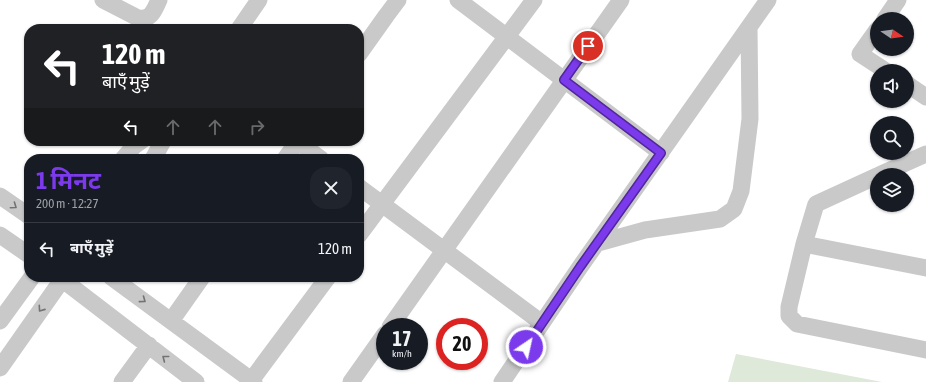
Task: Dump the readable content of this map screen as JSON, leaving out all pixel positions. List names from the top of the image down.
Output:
{
  "north": "right",
  "page": {
    "turn": ["120 m", "बाएँ मुड़ें"],
    "heading": ["1 मिनट", "200 m · 12:27"],
    "list": [
      {
        "name": "बाएँ मुड़ें",
        "value": "120 m"
      }
    ],
    "speed": "17 km/h",
    "limit": "20"
  }
}
